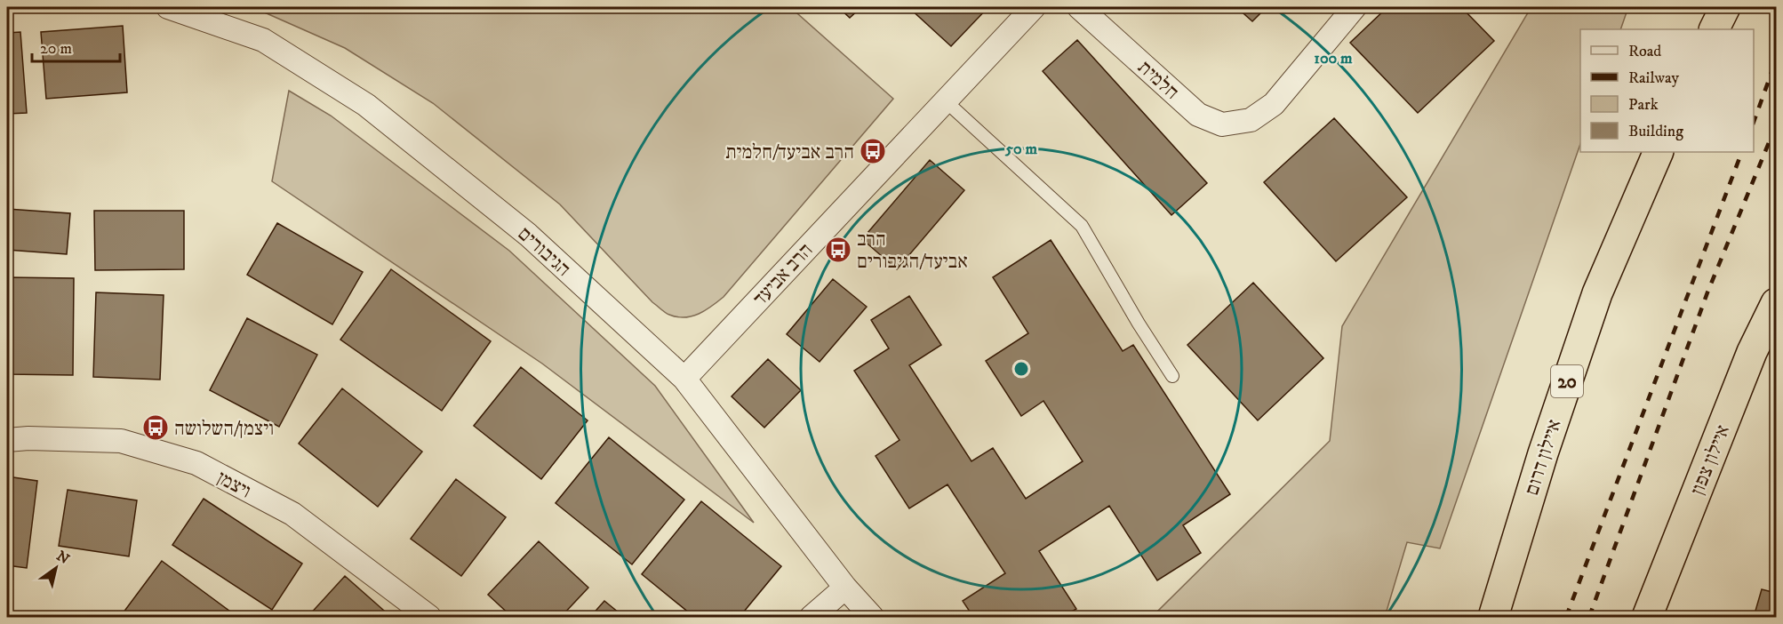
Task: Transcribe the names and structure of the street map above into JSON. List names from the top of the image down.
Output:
{
  "streets": {
    "highway": ["20", "איילון דרום", "איילון צפון"],
    "street": [
      "חלמית",
      "הגיבורים",
      "הרב אביעד",
      "ויצמן"
    ]
  },
  "crossings": [
    ["הגיבורים", "הרב אביעד"]
  ],
  "places": {
    "bus stop": ["הרב אביעד/חלמית", "הרב אביעד/הגיבורים", "ויצמן/השלושה"]
  },
  "legend": [
    "Road",
    "Railway",
    "Park",
    "Building"
  ],
  "scale_bar": "20 m",
  "north": "top right",
  "rings": ["100 m", "50 m"]
}
